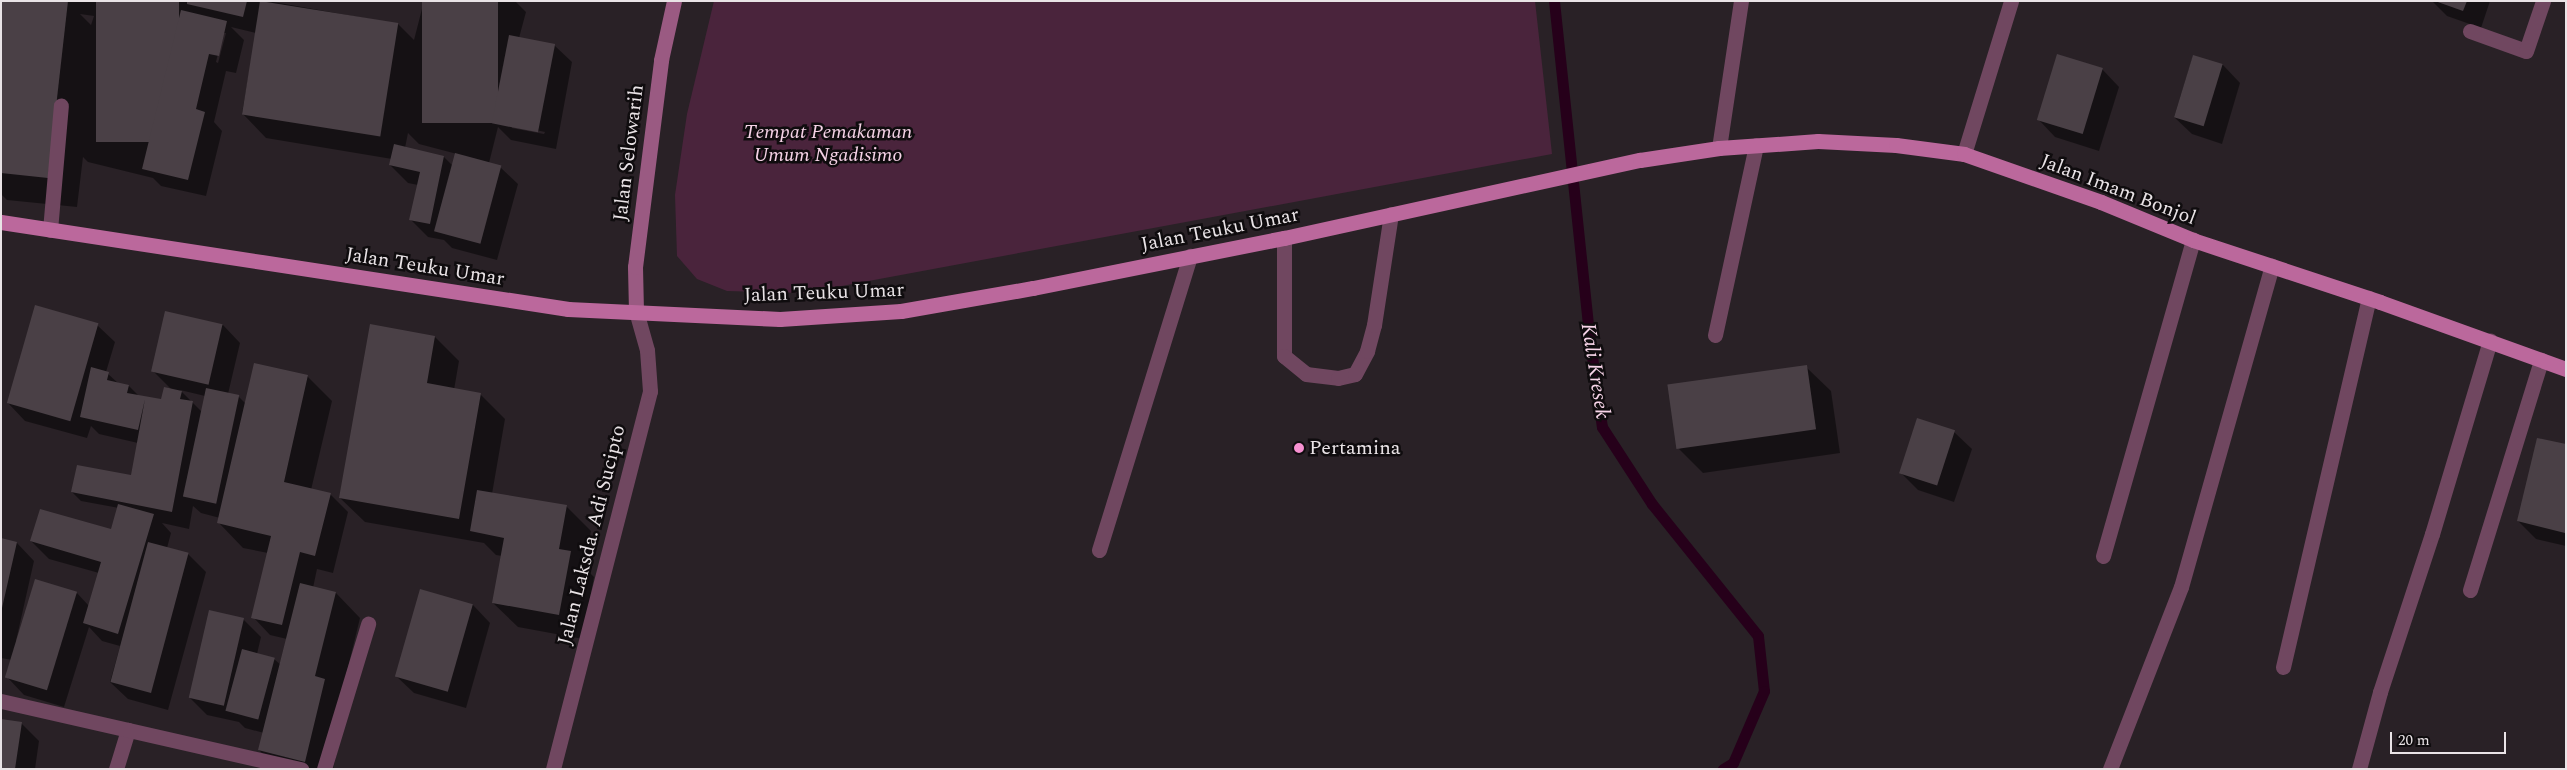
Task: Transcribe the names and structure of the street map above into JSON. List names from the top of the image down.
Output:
{
  "streets": {
    "main road": ["Jalan Selowarih", "Jalan Imam Bonjol", "Jalan Teuku Umar"],
    "street": ["Jalan Laksda. Adi Sucipto"]
  },
  "crossings": [
    ["Jalan Selowarih", "Jalan Teuku Umar"],
    ["Jalan Selowarih", "Jalan Laksda. Adi Sucipto"],
    ["Jalan Imam Bonjol", "Jalan Teuku Umar"],
    ["Jalan Teuku Umar", "Jalan Laksda. Adi Sucipto"]
  ],
  "water": ["Kali Kresek"],
  "parks": ["Tempat Pemakaman Umum Ngadisimo"],
  "places": ["Pertamina"],
  "scale_bar": "20 m"
}
